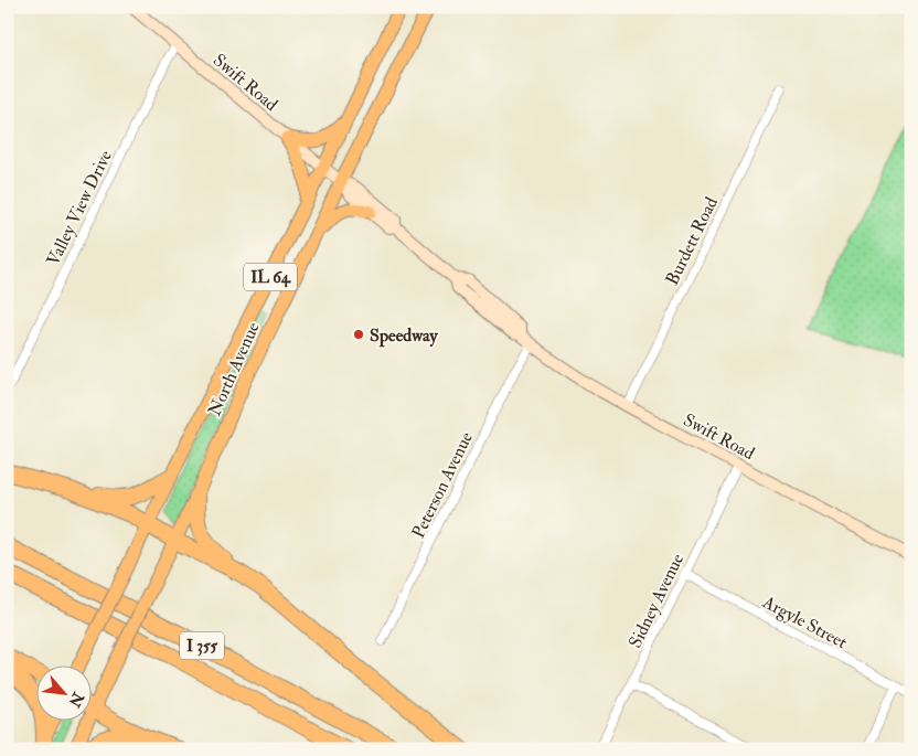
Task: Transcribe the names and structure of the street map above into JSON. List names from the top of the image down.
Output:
{
  "streets": {
    "highway": ["I 355"],
    "main road": ["IL 64", "North Avenue"],
    "street": [
      "Swift Road",
      "Valley View Drive",
      "Burdett Road",
      "Peterson Avenue",
      "Sidney Avenue",
      "Argyle Street"
    ]
  },
  "crossings": [
    ["Swift Road", "Valley View Drive"],
    ["Swift Road", "Burdett Road"],
    ["Swift Road", "North Avenue"],
    ["Swift Road", "Peterson Avenue"],
    ["Swift Road", "Sidney Avenue"],
    ["Sidney Avenue", "Argyle Street"]
  ],
  "places": ["Speedway"],
  "north": "bottom right"
}
